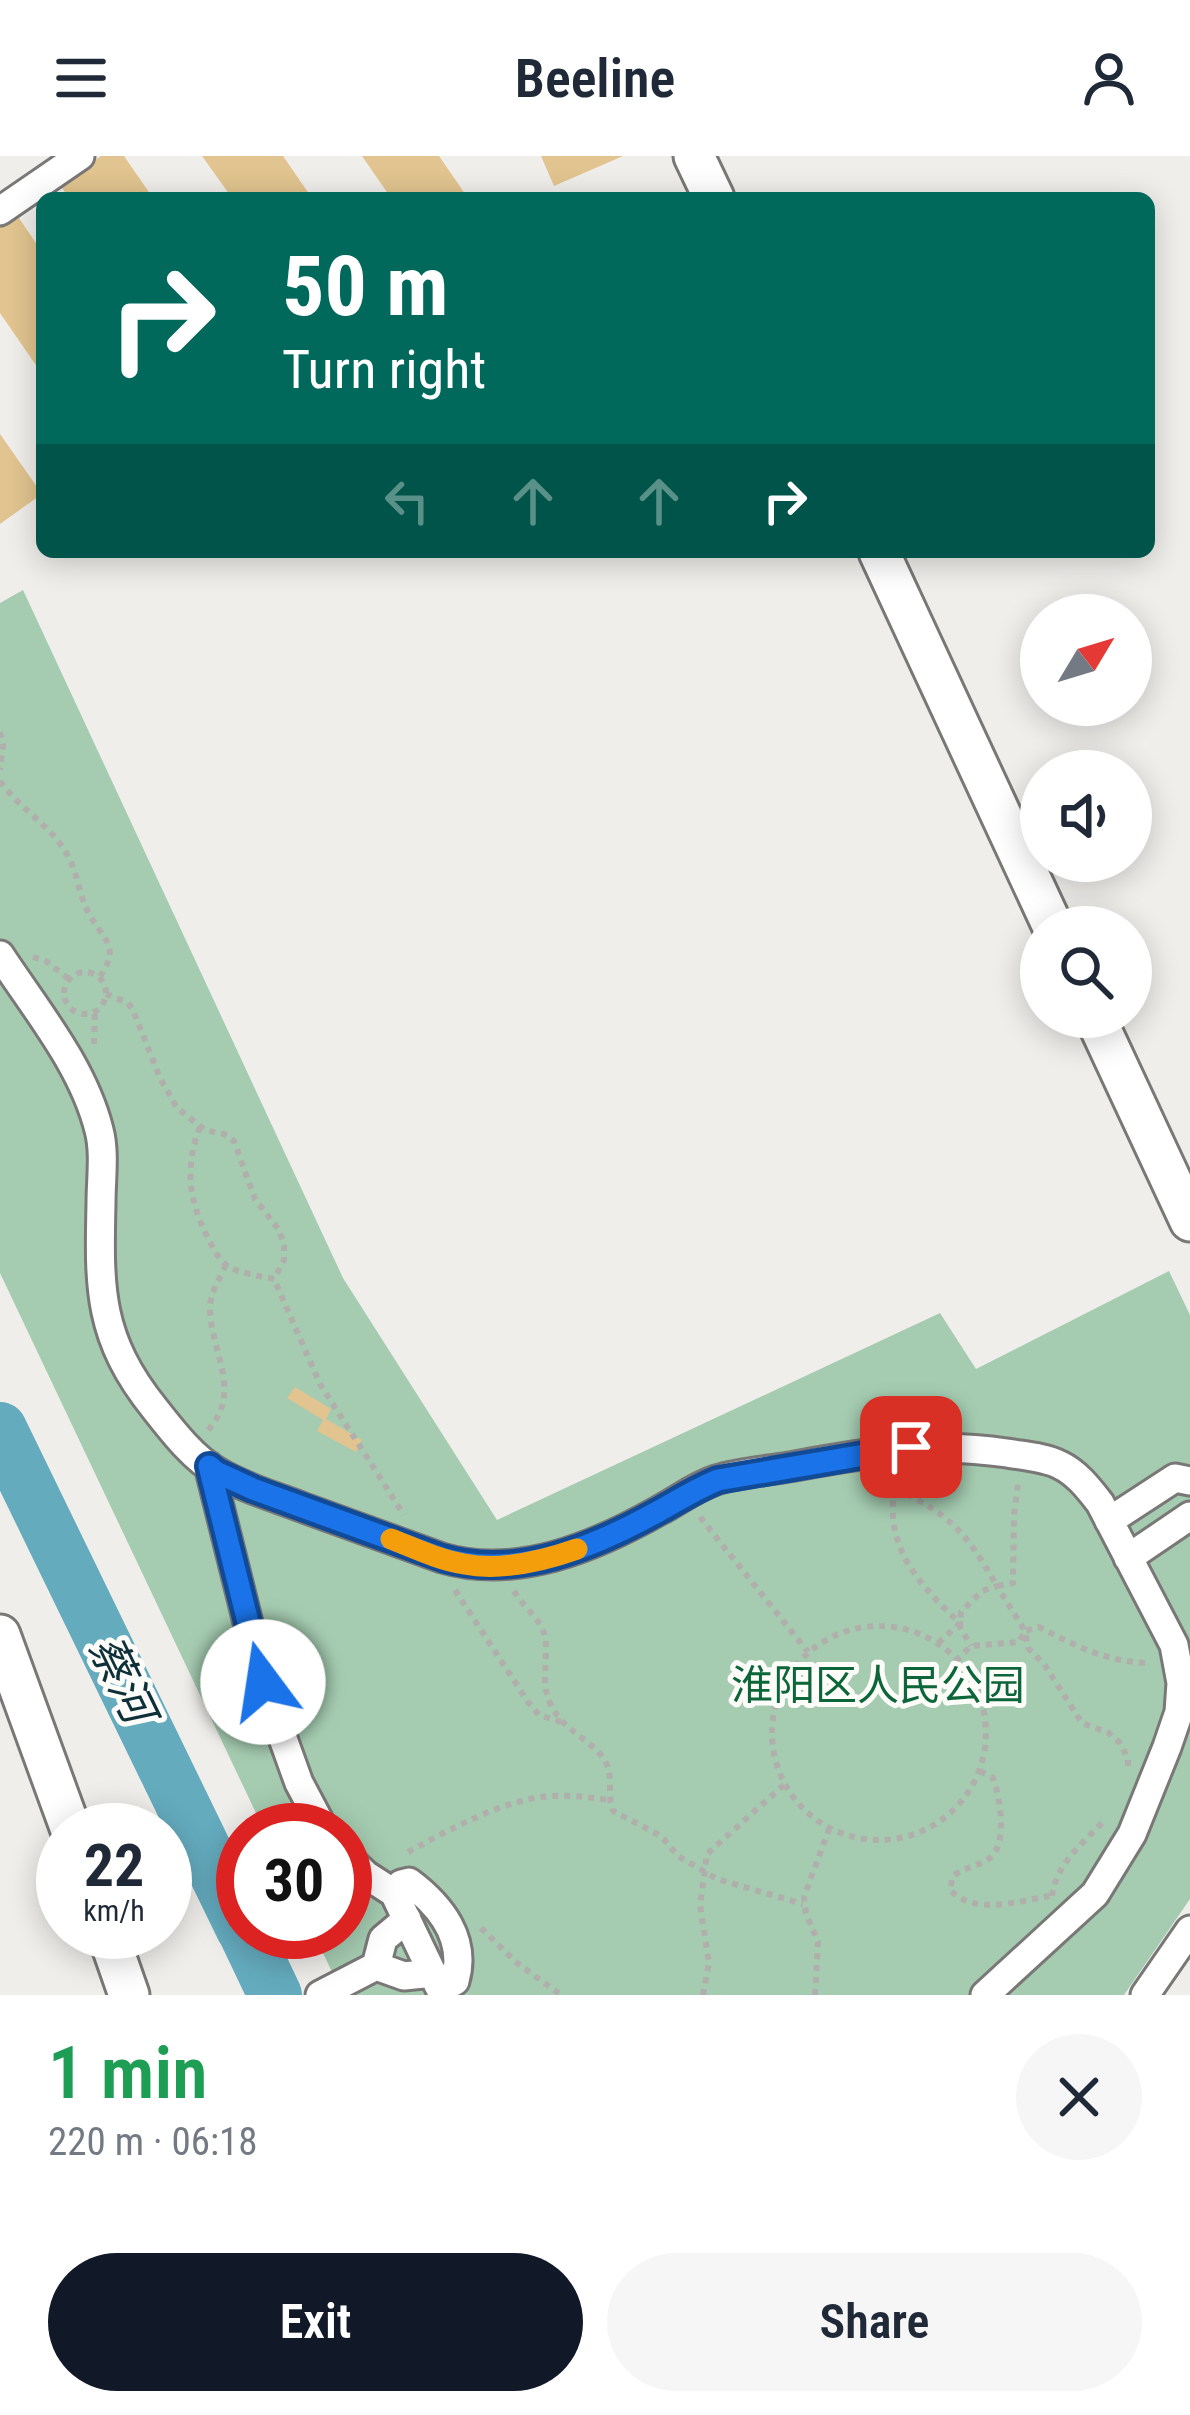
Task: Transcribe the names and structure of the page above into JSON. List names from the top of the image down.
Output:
{
  "water": ["蔡河"],
  "parks": ["淮阳区人民公园"],
  "north": "top right",
  "page": {
    "header": "Beeline",
    "turn": ["50 m", "Turn right"],
    "speed": "22 km/h",
    "limit": "30",
    "heading": ["1 min", "220 m · 06:18"],
    "buttons": ["Exit", "Share"]
  }
}
